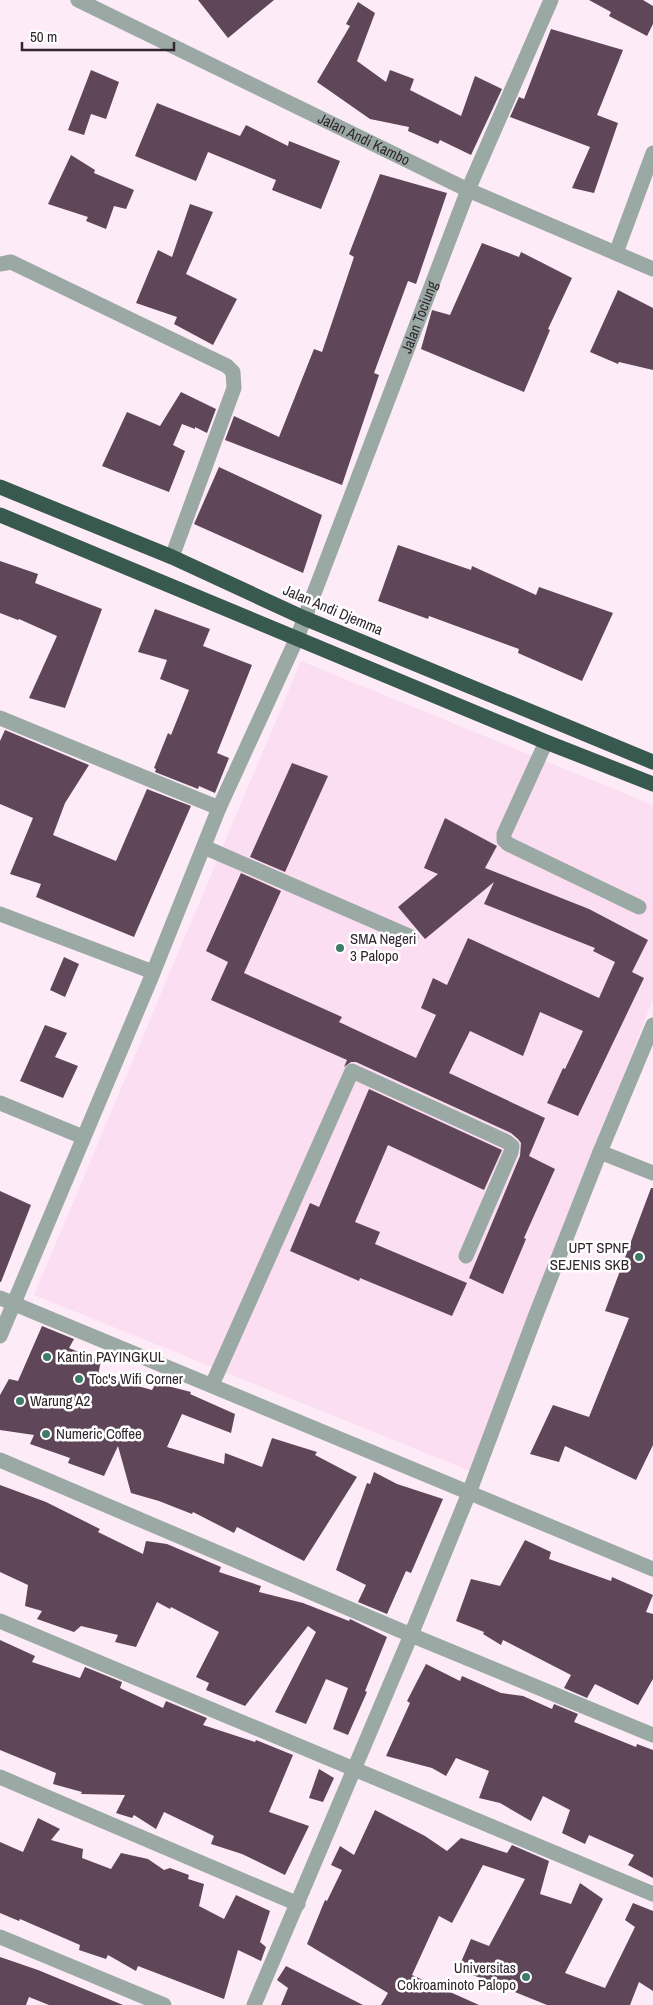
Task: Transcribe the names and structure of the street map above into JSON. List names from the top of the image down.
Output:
{
  "streets": {
    "highway": ["Jalan Andi Djemma"],
    "street": ["Jalan Andi Kambo", "Jalan Tociung"]
  },
  "crossings": [
    ["Jalan Andi Kambo", "Jalan Tociung"],
    ["Jalan Tociung", "Jalan Andi Djemma"]
  ],
  "places": [
    "SMA Negeri 3 Palopo",
    "UPT SPNF SEJENIS SKB",
    "Kantin PAYINGKUL",
    "Toc's Wifi Corner",
    "Warung A2",
    "Numeric Coffee",
    "Universitas Cokroaminoto Palopo"
  ],
  "scale_bar": "50 m"
}
